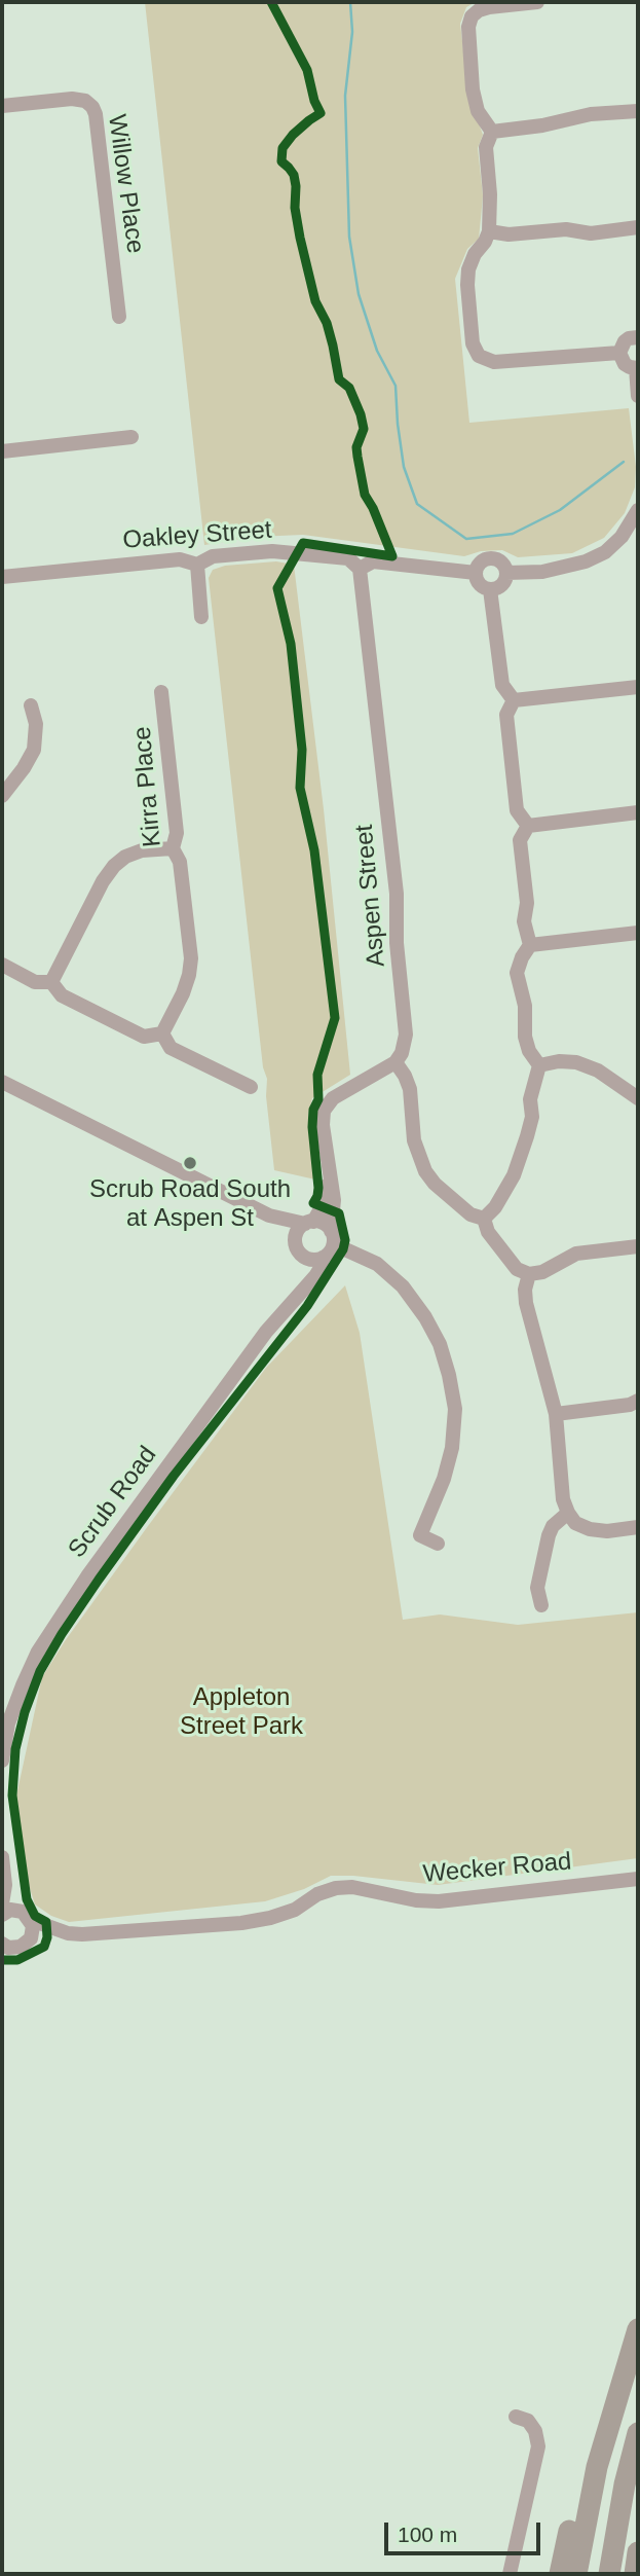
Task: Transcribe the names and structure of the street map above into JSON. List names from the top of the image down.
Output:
{
  "streets": {
    "street": [
      "Willow Place",
      "Oakley Street",
      "Kirra Place",
      "Aspen Street",
      "Scrub Road",
      "Wecker Road"
    ]
  },
  "crossings": [
    ["Oakley Street", "Aspen Street"]
  ],
  "parks": ["Appleton Street Park"],
  "places": ["Scrub Road South at Aspen St"],
  "scale_bar": "100 m"
}
